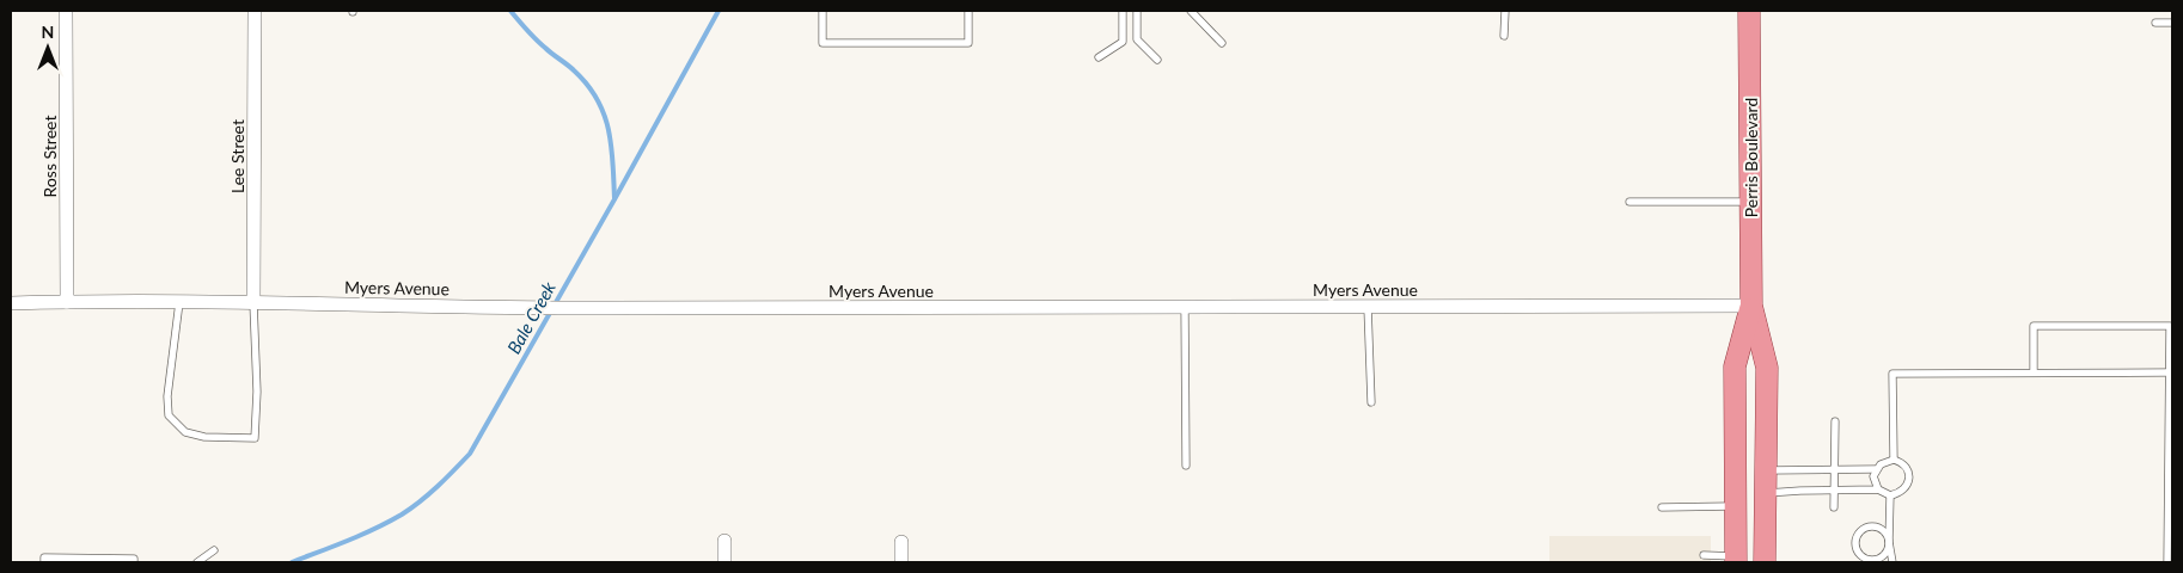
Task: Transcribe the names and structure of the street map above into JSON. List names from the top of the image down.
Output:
{
  "streets": {
    "main road": ["Perris Boulevard"],
    "street": ["Ross Street", "Lee Street", "Myers Avenue"]
  },
  "crossings": [
    ["Ross Street", "Myers Avenue"],
    ["Lee Street", "Myers Avenue"],
    ["Perris Boulevard", "Myers Avenue"]
  ],
  "water": ["Bale Creek"],
  "north": "top"
}
